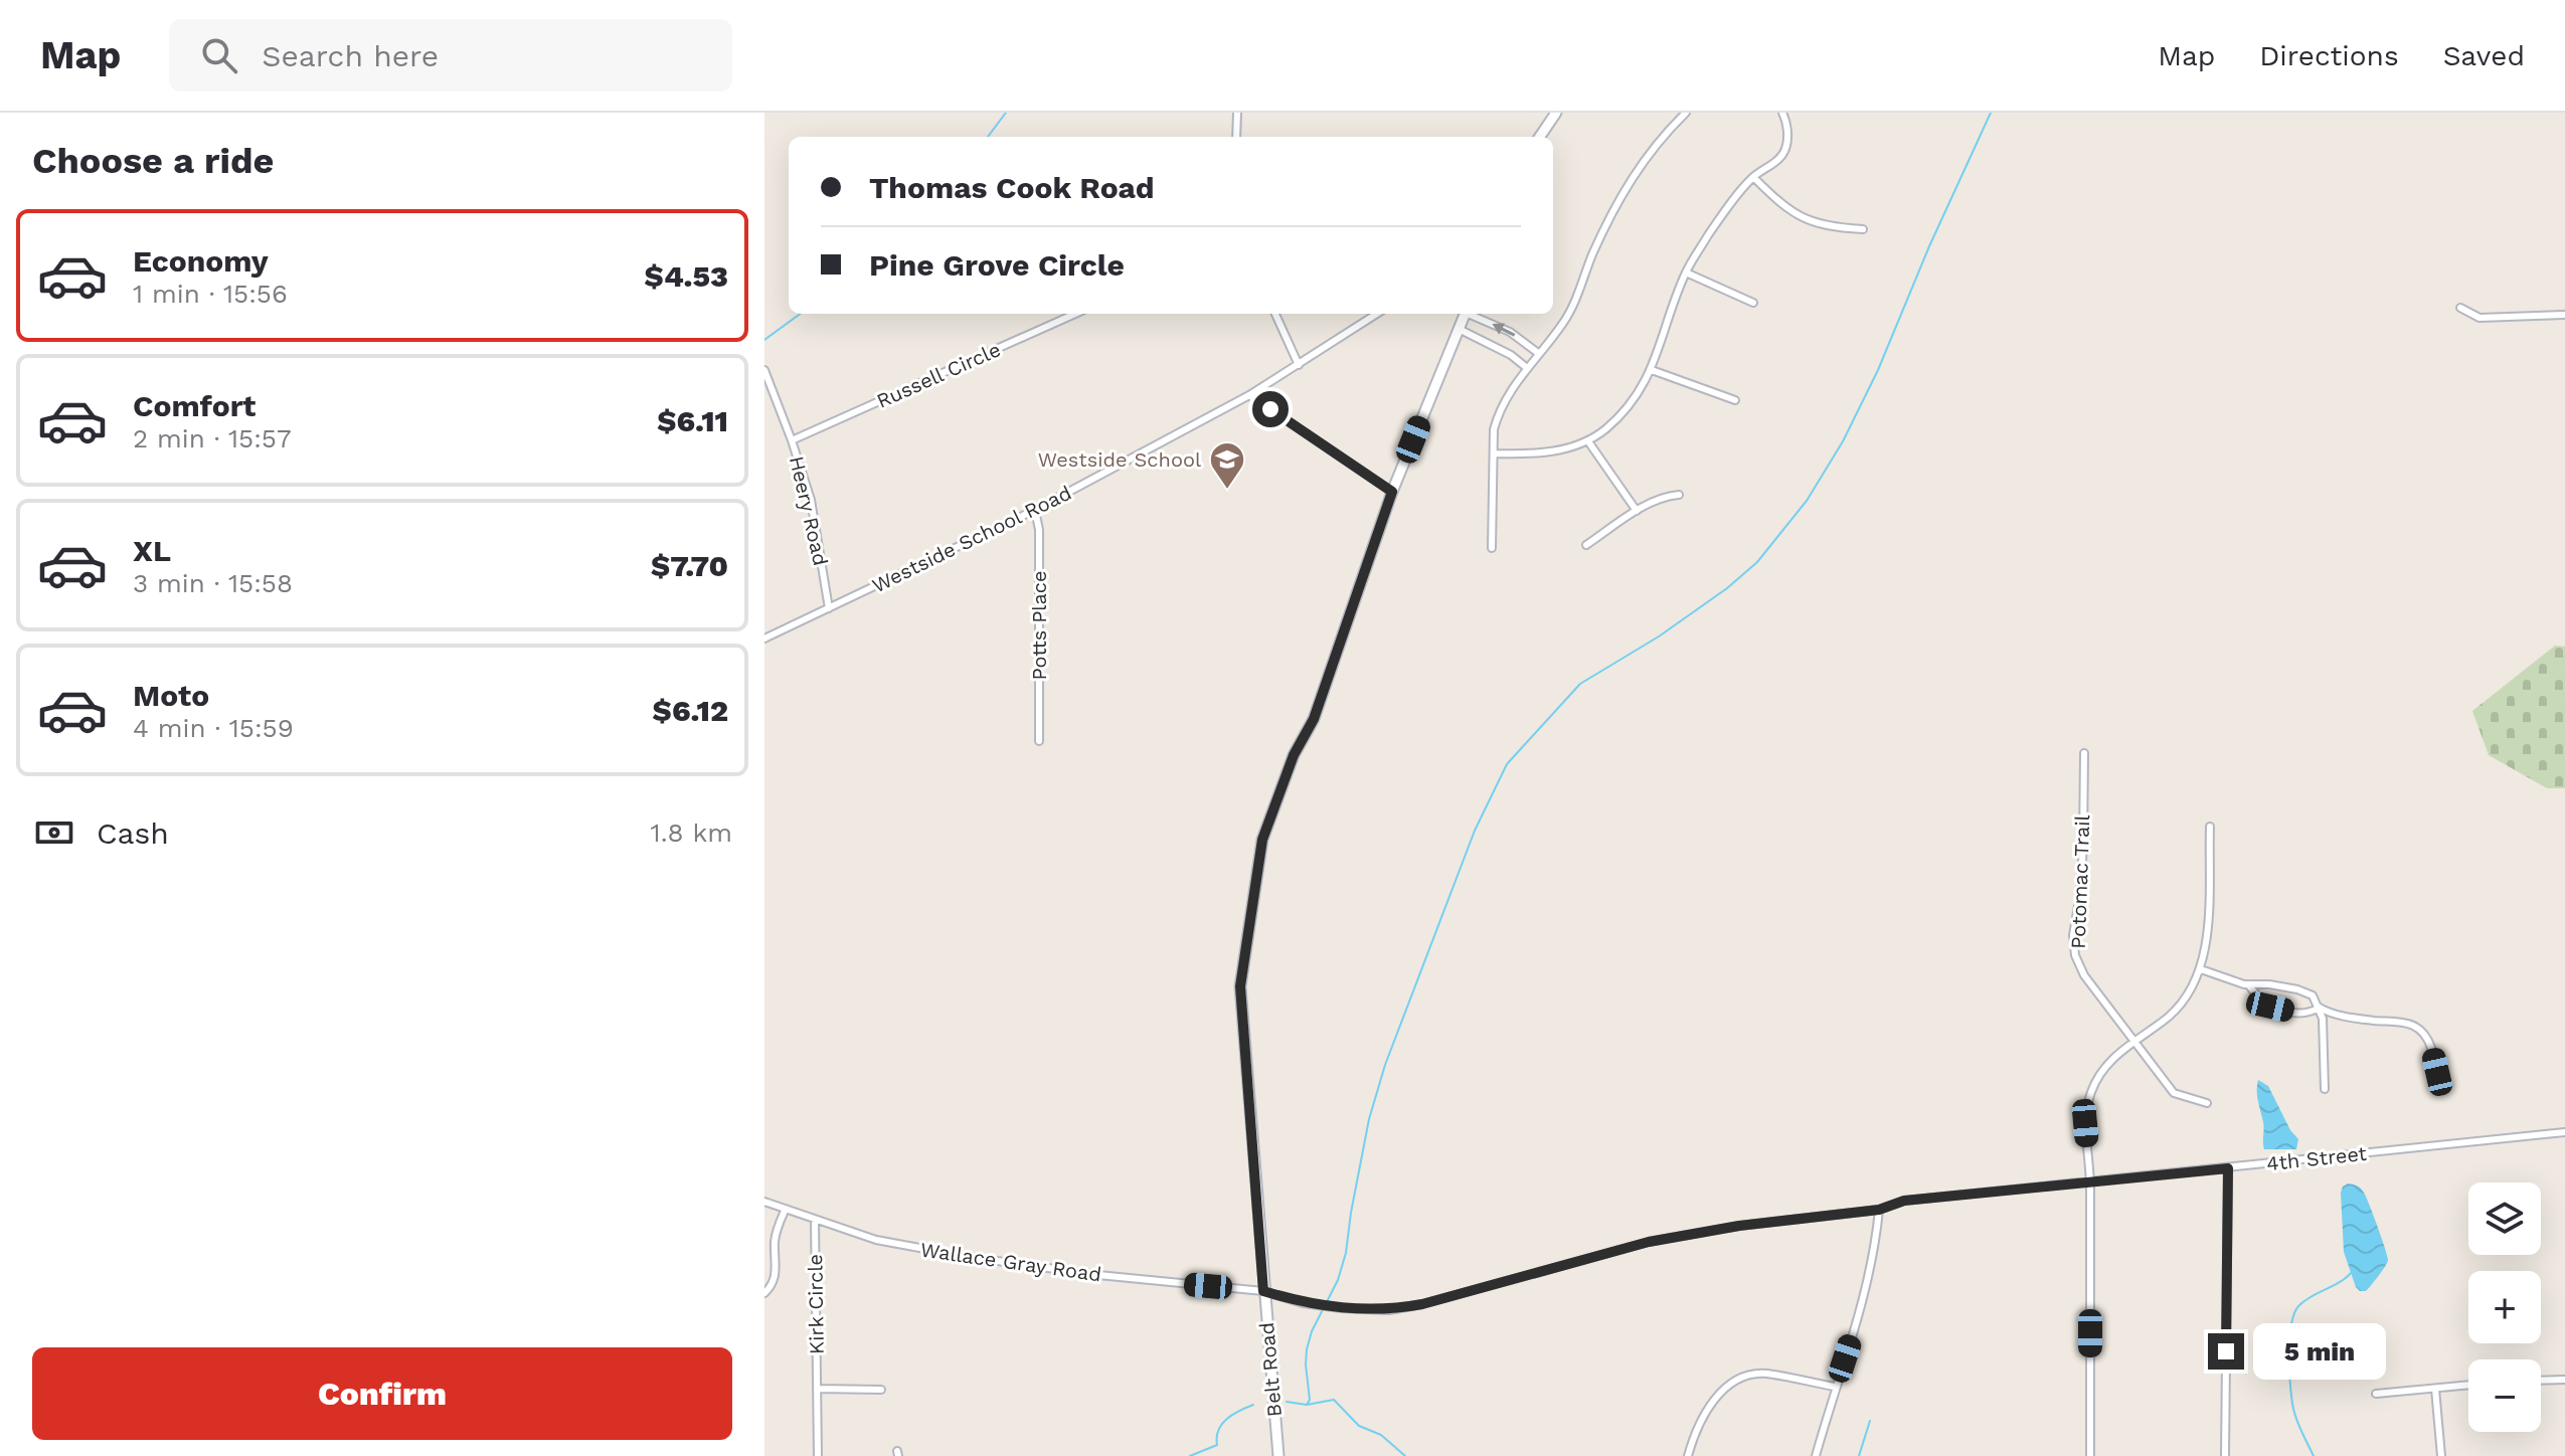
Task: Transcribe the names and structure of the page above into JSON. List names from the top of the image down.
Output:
{
  "streets": {
    "street": [
      "Russell Circle",
      "Heery Road",
      "Westside School Road",
      "Potts Place",
      "Potomac Trail",
      "4th Street",
      "Wallace Gray Road",
      "Kirk Circle",
      "Belt Road"
    ]
  },
  "crossings": [
    ["Russell Circle", "Heery Road"],
    ["Heery Road", "Westside School Road"],
    ["Westside School Road", "Potts Place"],
    ["4th Street", "Wallace Gray Road"],
    ["4th Street", "Belt Road"],
    ["Wallace Gray Road", "Kirk Circle"],
    ["Wallace Gray Road", "Belt Road"]
  ],
  "places": {
    "school or university": ["Westside School"]
  },
  "page": {
    "header": "Map",
    "search": "Search here",
    "nav": ["Map", "Directions", "Saved"],
    "heading": "Choose a ride",
    "banner": ["Thomas Cook Road", "Pine Grove Circle"],
    "list": [
      {
        "name": "Economy",
        "note": "1 min · 15:56",
        "value": "$4.53"
      },
      {
        "name": "Comfort",
        "note": "2 min · 15:57",
        "value": "$6.11"
      },
      {
        "name": "XL",
        "note": "3 min · 15:58",
        "value": "$7.70"
      },
      {
        "name": "Moto",
        "note": "4 min · 15:59",
        "value": "$6.12"
      }
    ],
    "pay": ["Cash", "1.8 km"],
    "map_buttons": ["+", "−"],
    "bubble": "5 min",
    "buttons": "Confirm"
  }
}
